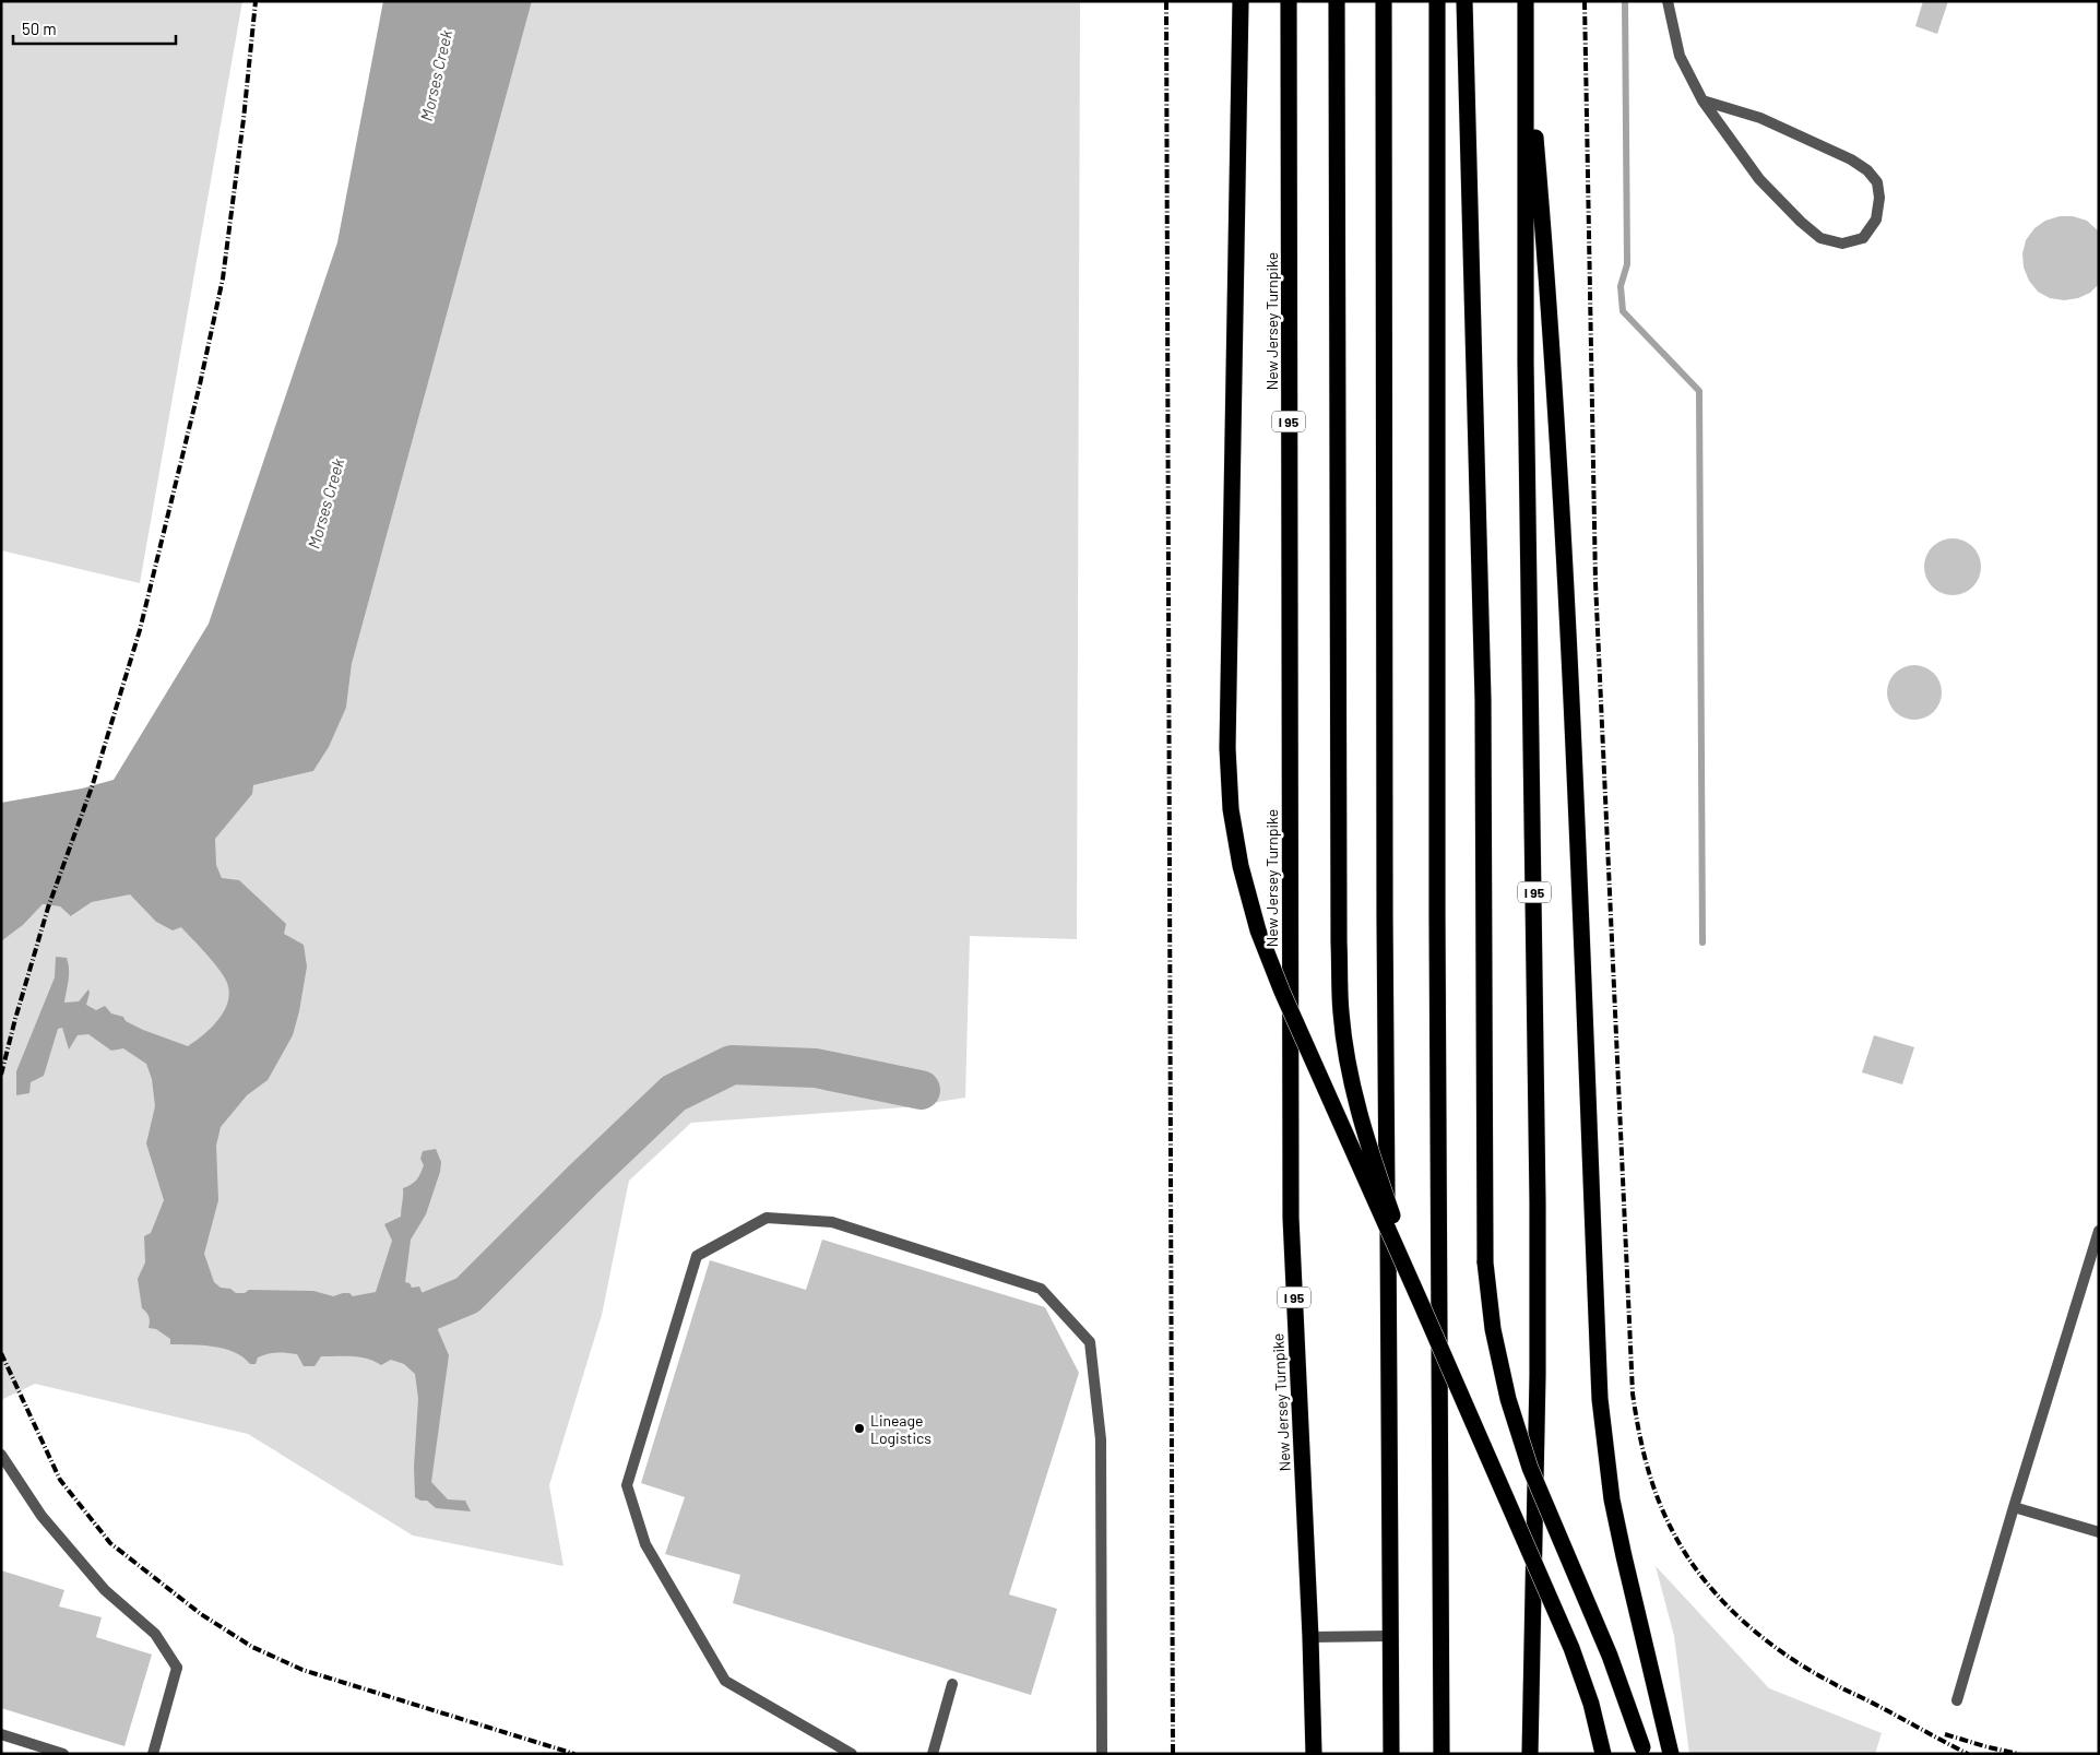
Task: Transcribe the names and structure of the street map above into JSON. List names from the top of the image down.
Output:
{
  "streets": {
    "highway": ["New Jersey Turnpike", "I 95"]
  },
  "water": ["Morses Creek"],
  "places": ["Lineage Logistics"],
  "scale_bar": "50 m"
}
